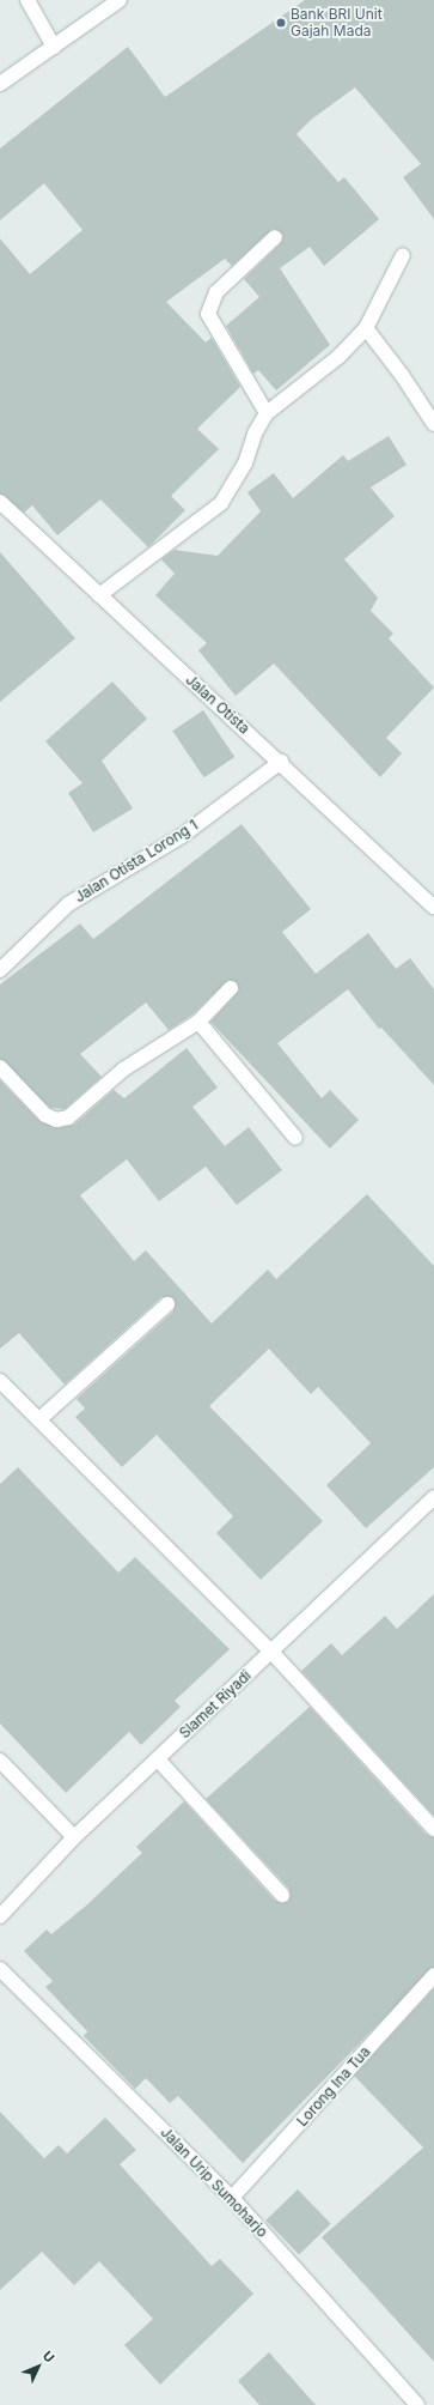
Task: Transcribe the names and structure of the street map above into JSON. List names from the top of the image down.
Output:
{
  "streets": {
    "street": [
      "Jalan Otista",
      "Jalan Otista Lorong 1",
      "Slamet Riyadi",
      "Lorong Ina Tua",
      "Jalan Urip Sumoharjo"
    ]
  },
  "crossings": [
    ["Jalan Otista", "Jalan Otista Lorong 1"],
    ["Lorong Ina Tua", "Jalan Urip Sumoharjo"]
  ],
  "places": ["Bank BRI Unit Gajah Mada"],
  "north": "top right"
}
